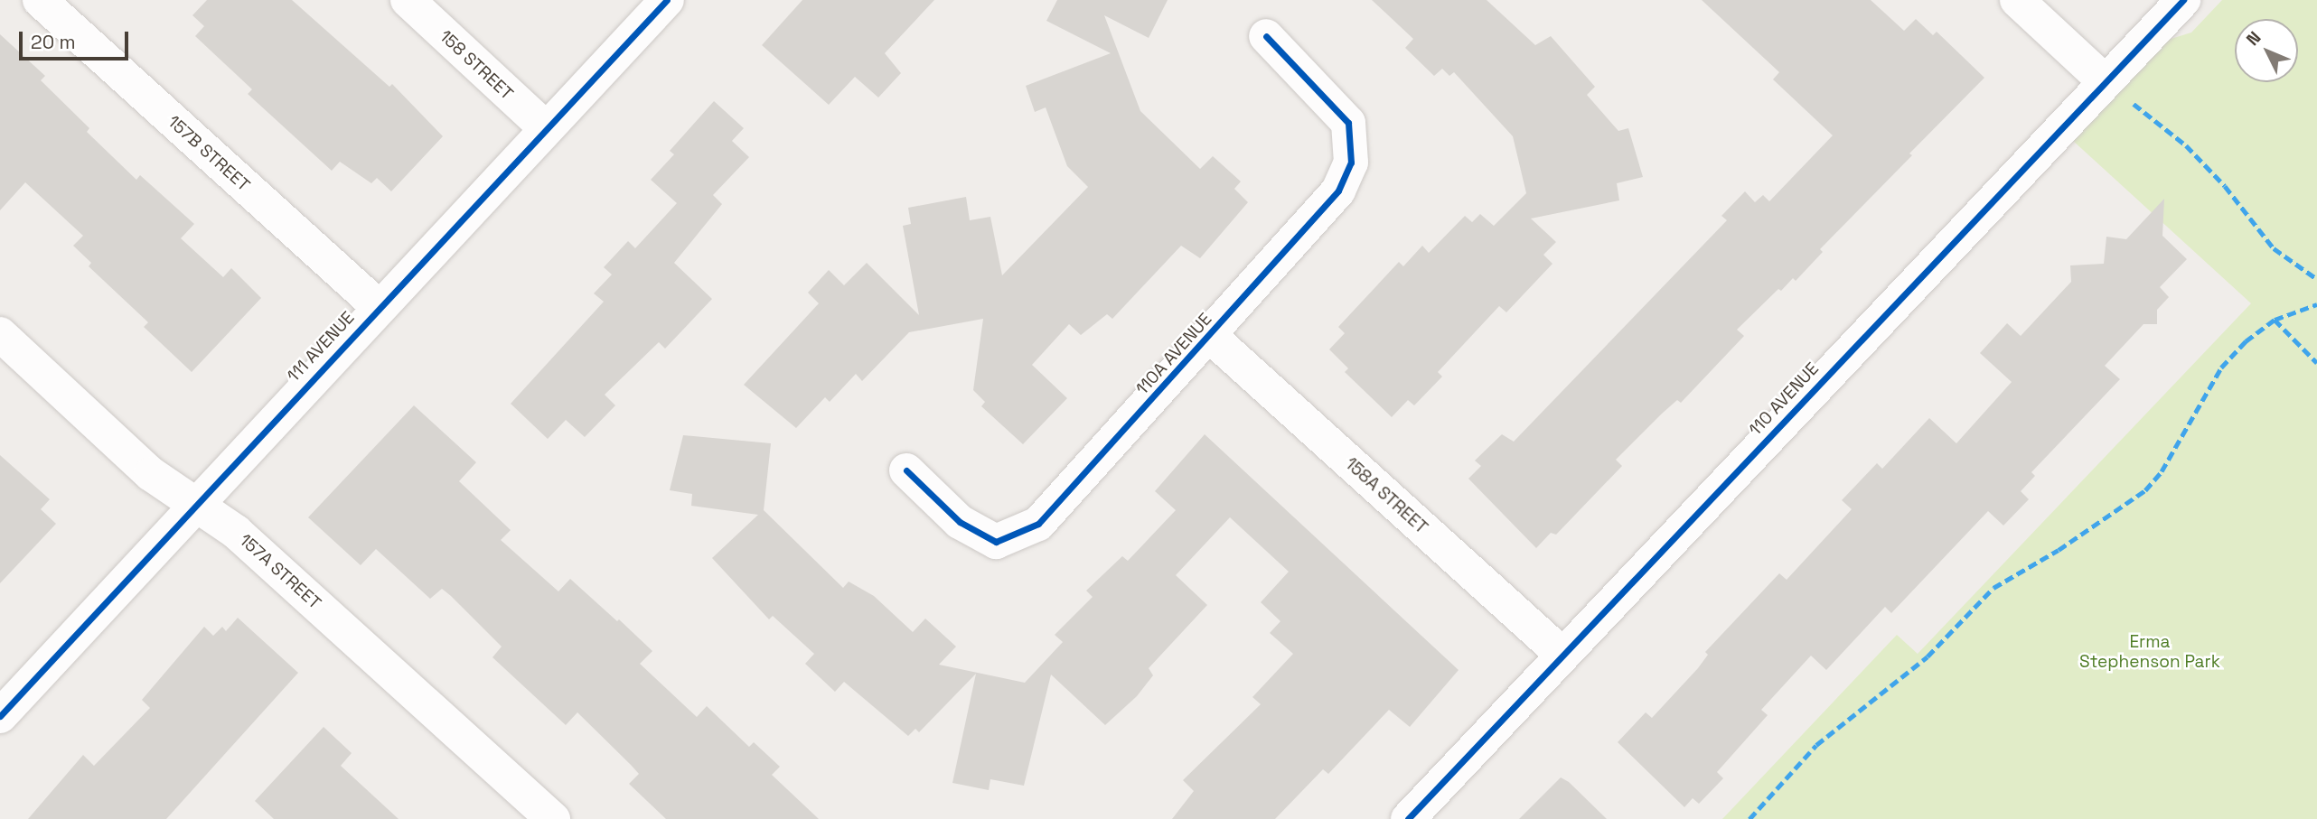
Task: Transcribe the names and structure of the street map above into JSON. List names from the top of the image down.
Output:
{
  "streets": {
    "street": [
      "158 STREET",
      "157B STREET",
      "111 AVENUE",
      "110A AVENUE",
      "110 AVENUE",
      "158A STREET",
      "157A STREET"
    ]
  },
  "crossings": [
    ["158 STREET", "111 AVENUE"],
    ["157B STREET", "111 AVENUE"],
    ["111 AVENUE", "157A STREET"],
    ["110A AVENUE", "158A STREET"],
    ["110 AVENUE", "158A STREET"]
  ],
  "parks": ["Erma Stephenson Park"],
  "scale_bar": "20 m",
  "north": "top left"
}
